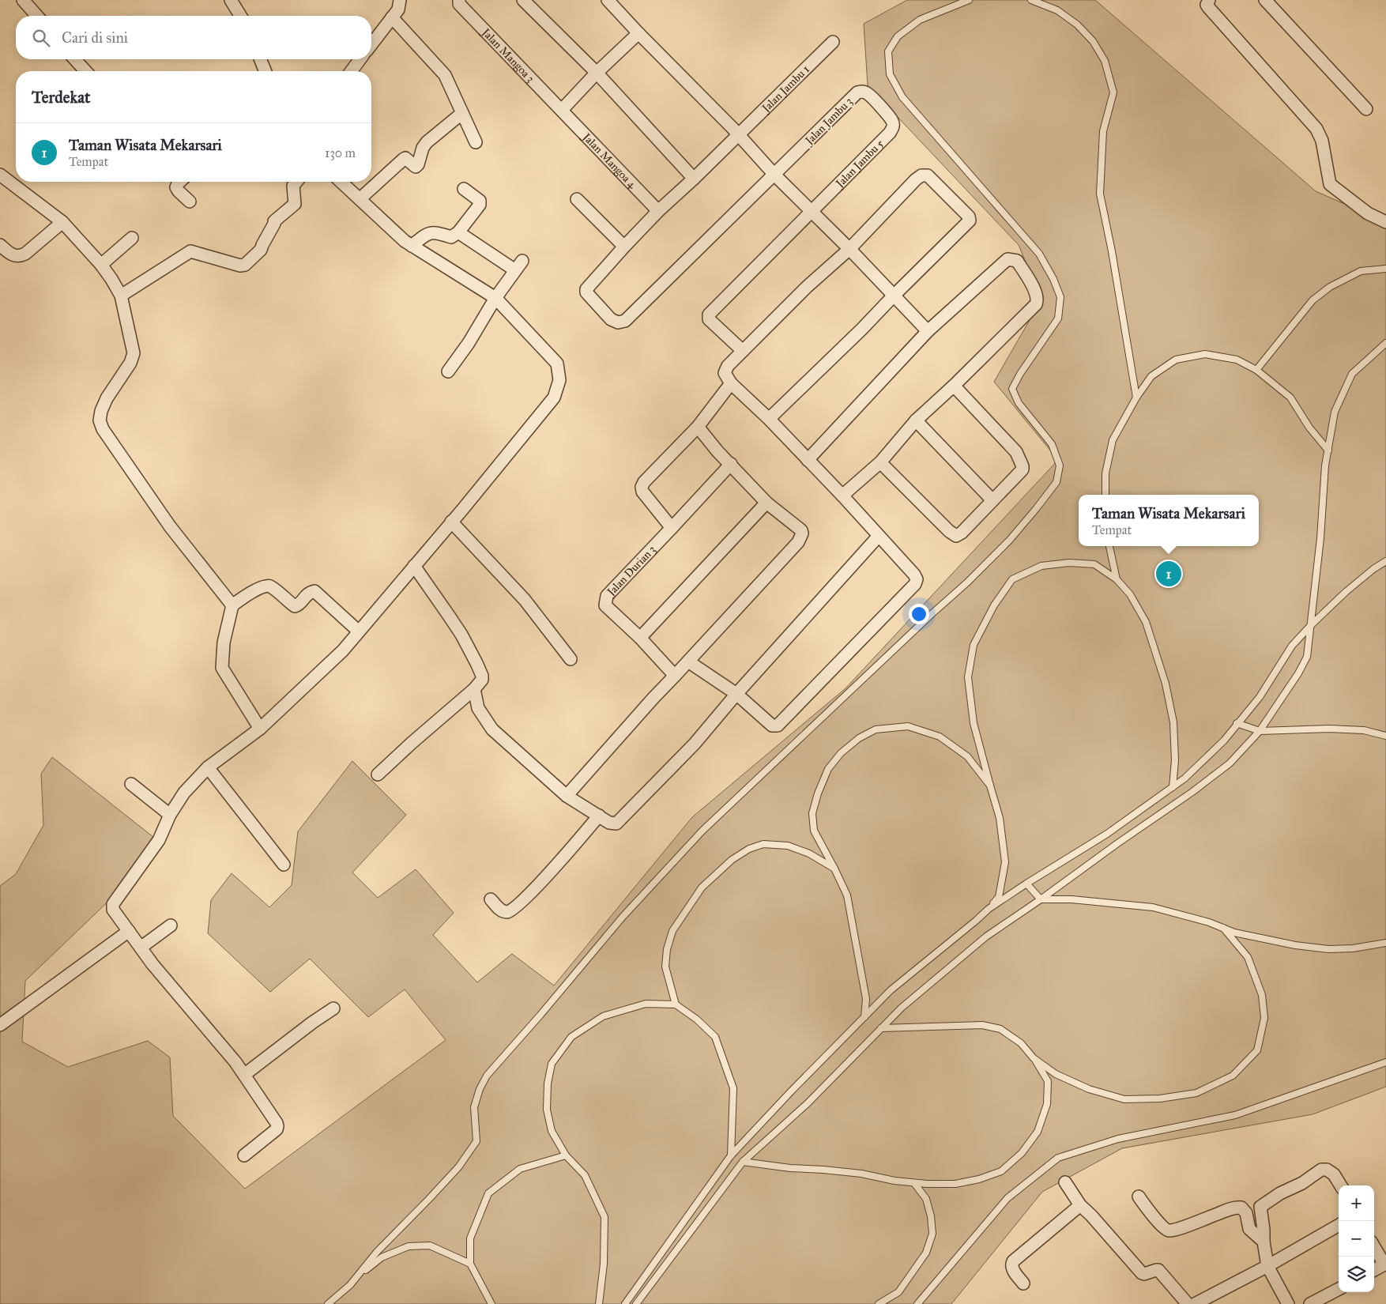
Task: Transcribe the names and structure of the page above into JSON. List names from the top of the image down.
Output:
{
  "streets": {
    "street": [
      "Jalan Mangoa 3",
      "Jalan Jambu 1",
      "Jalan Jambu 3",
      "Jalan Mangoa 4",
      "Jalan Jambu 5",
      "Jalan Durian 3"
    ]
  },
  "crossings": [
    ["Jalan Mangoa 3", "Jalan Mangoa 4"],
    ["Jalan Jambu 1", "Jalan Jambu 3"],
    ["Jalan Jambu 1", "Jalan Mangoa 4"],
    ["Jalan Jambu 3", "Jalan Jambu 5"]
  ],
  "page": {
    "search": "Cari di sini",
    "heading": "Terdekat",
    "list": [
      {
        "mark": "1",
        "name": "Taman Wisata Mekarsari",
        "note": "Tempat",
        "value": "130 m"
      }
    ],
    "popup": ["Taman Wisata Mekarsari", "Tempat"],
    "pins": "1",
    "map_buttons": ["+", "−"]
  }
}
